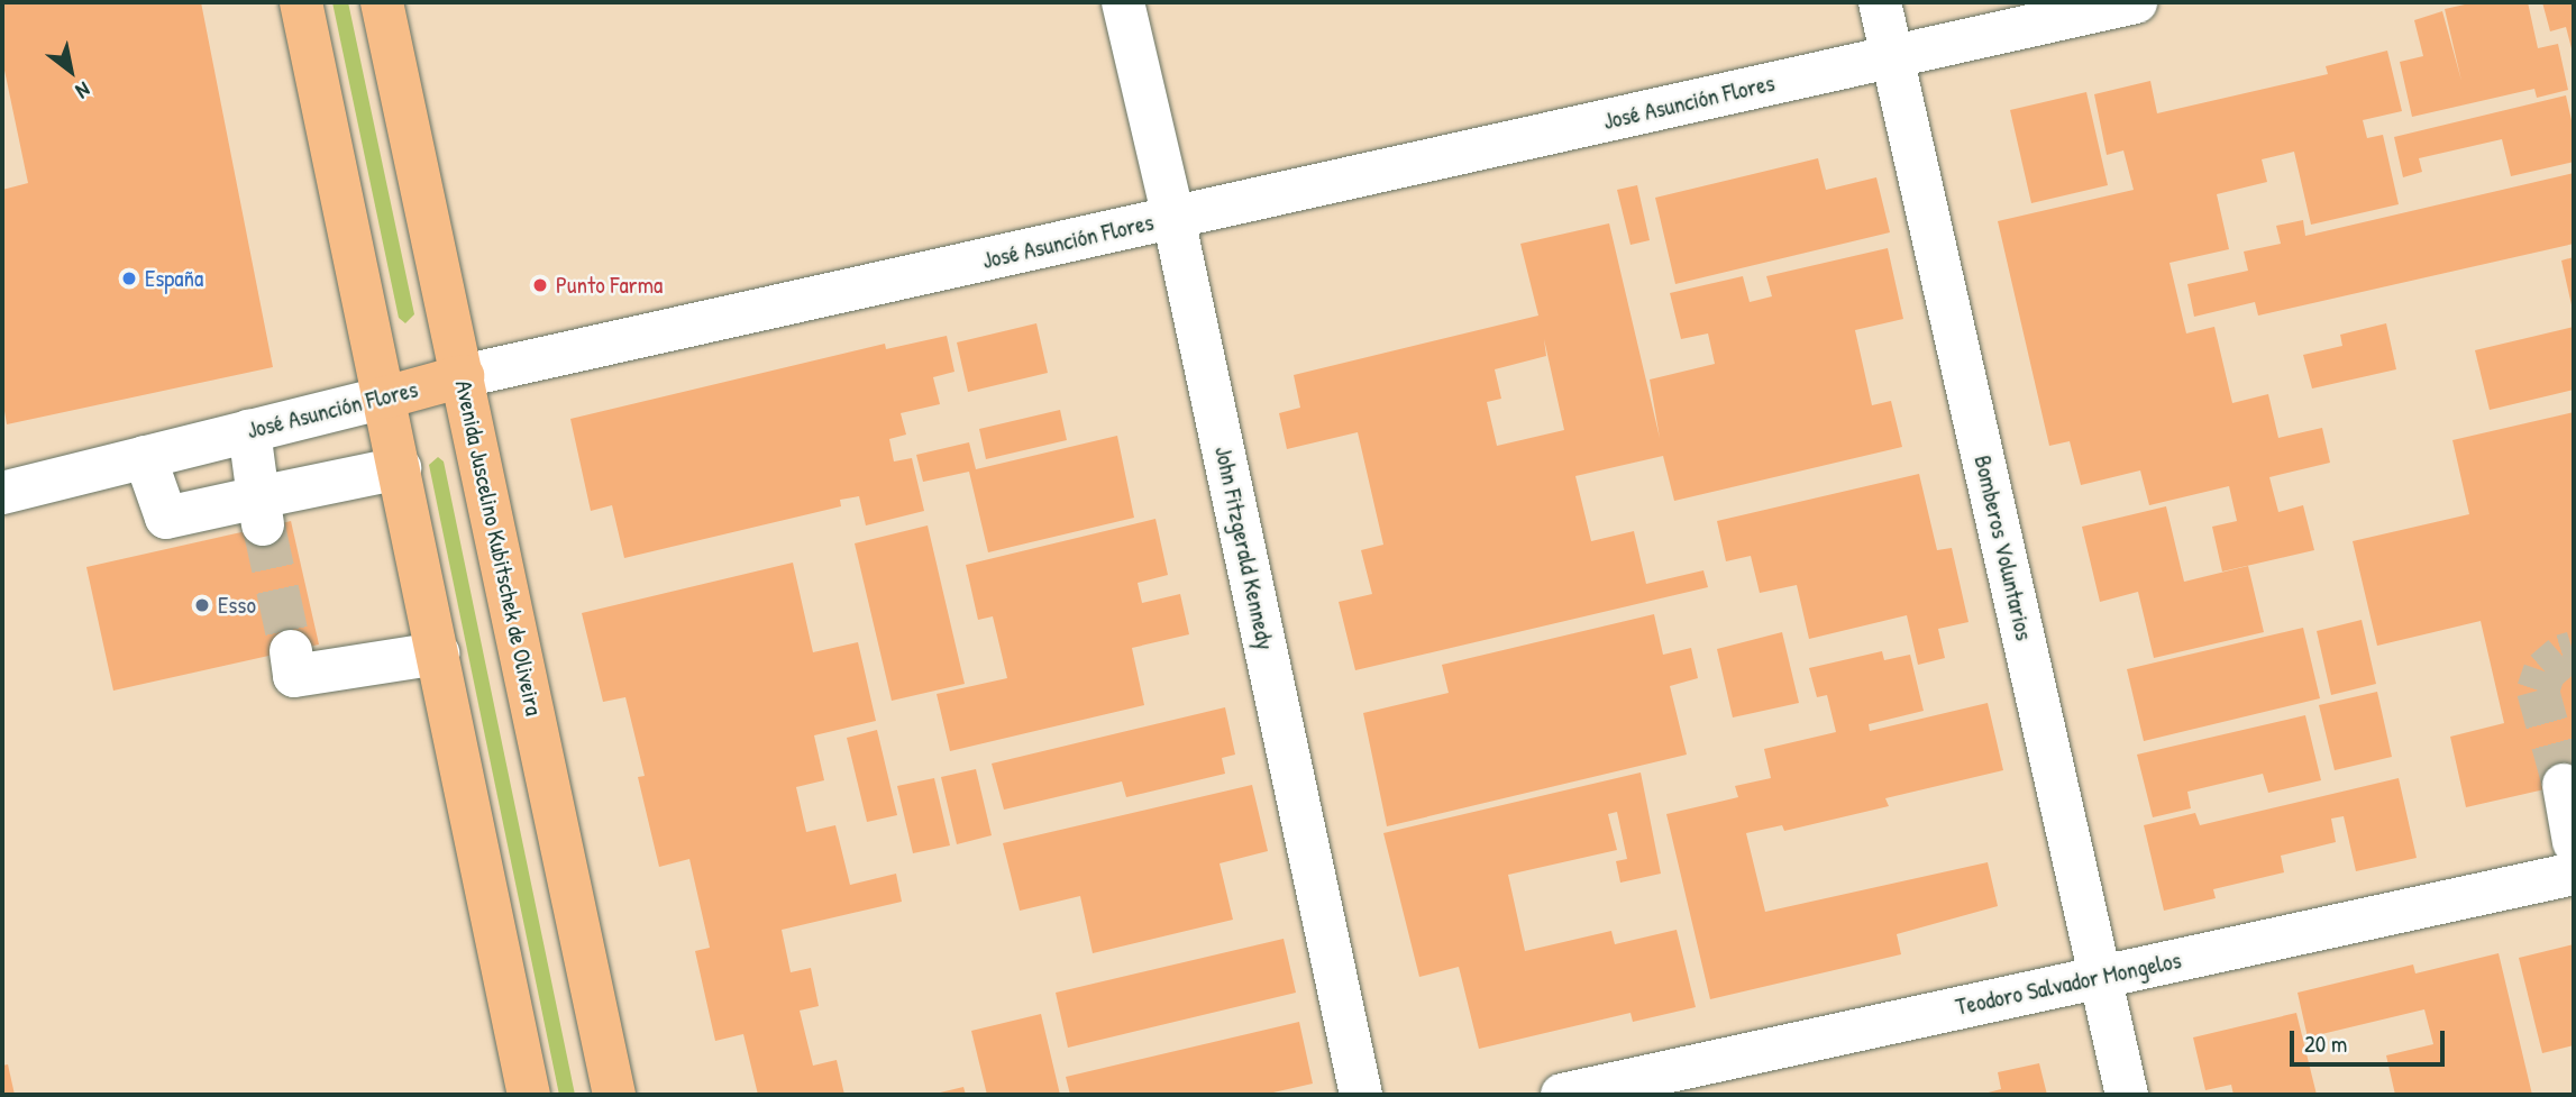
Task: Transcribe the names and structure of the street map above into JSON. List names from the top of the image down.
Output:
{
  "streets": {
    "main road": ["José Asunción Flores", "Avenida Juscelino Kubitschek de Oliveira"],
    "street": ["John Fitzgerald Kennedy", "Bomberos Voluntarios", "Teodoro Salvador Mongelos"]
  },
  "crossings": [
    ["José Asunción Flores", "Avenida Juscelino Kubitschek de Oliveira"],
    ["José Asunción Flores", "John Fitzgerald Kennedy"],
    ["José Asunción Flores", "Bomberos Voluntarios"],
    ["Bomberos Voluntarios", "Teodoro Salvador Mongelos"]
  ],
  "places": ["España", "Punto Farma", "Esso"],
  "scale_bar": "20 m",
  "north": "bottom right"
}
